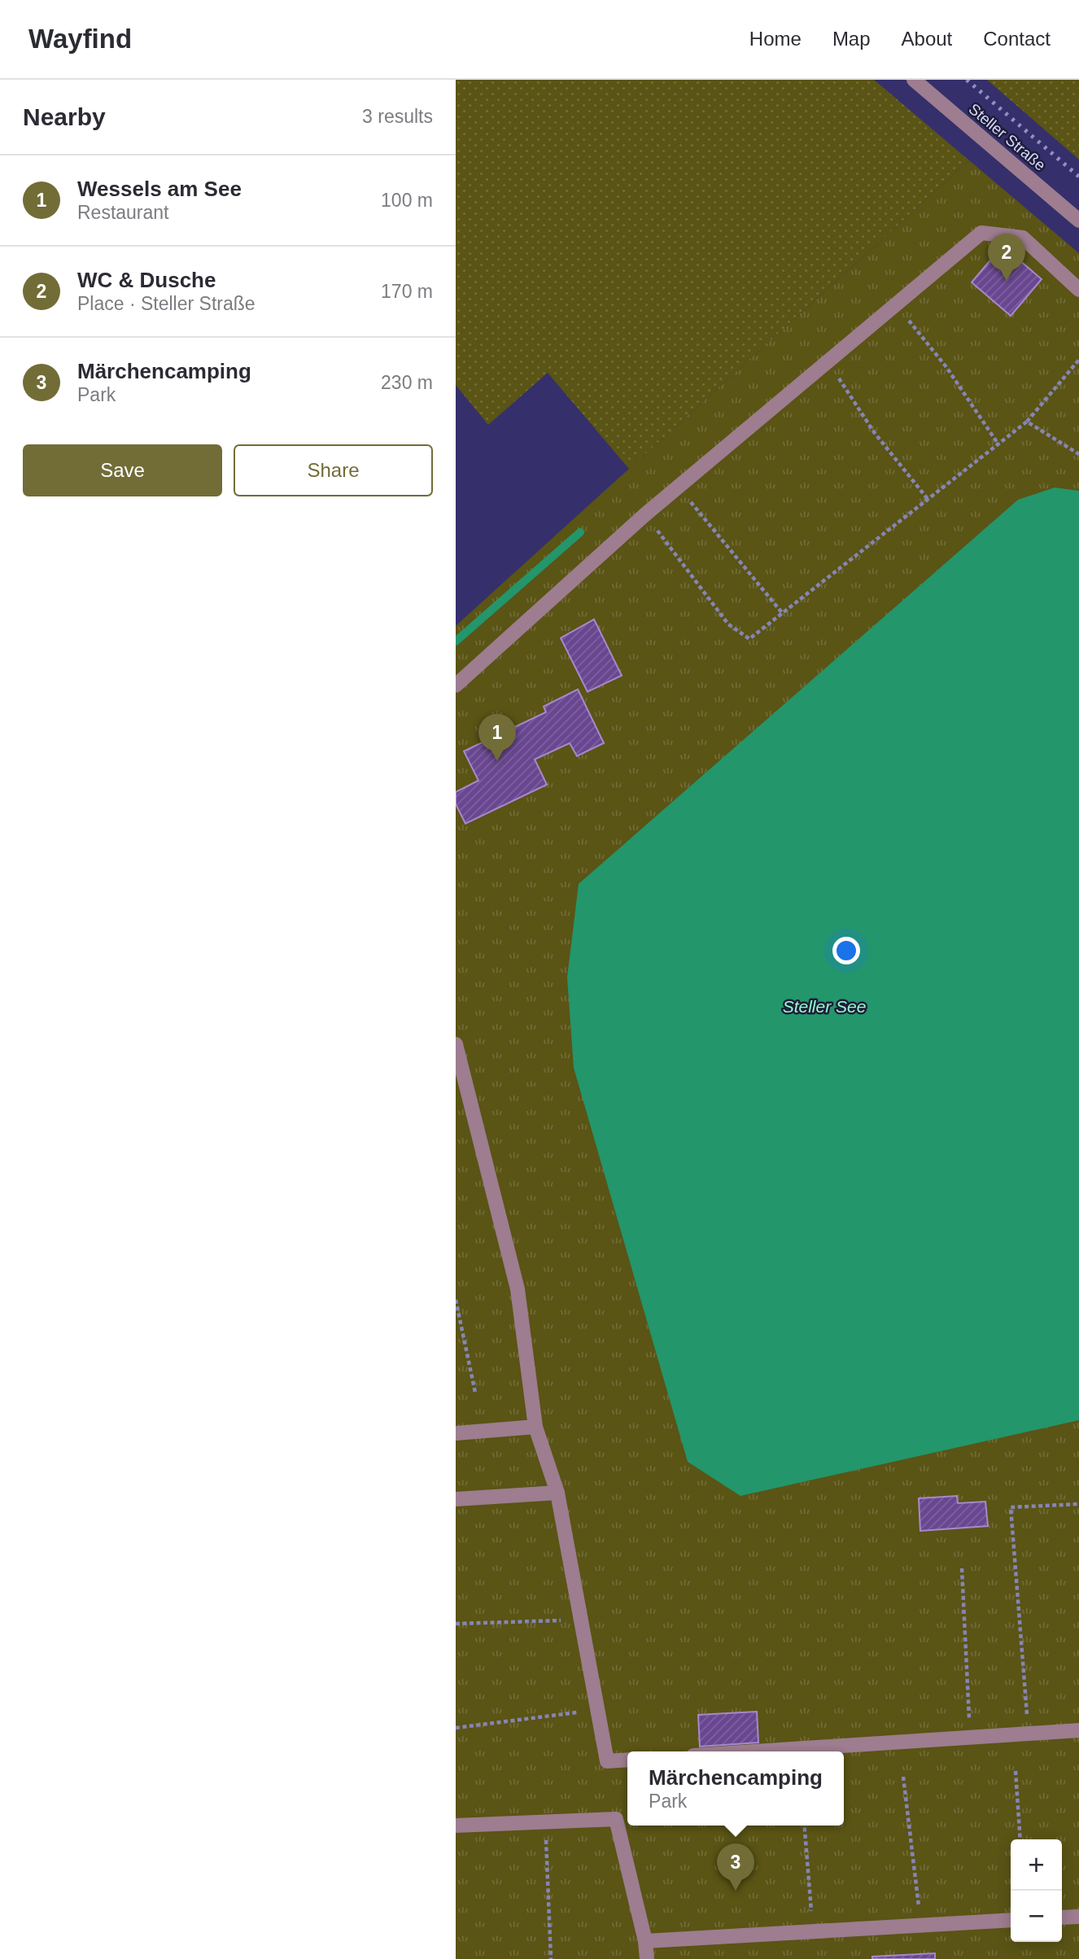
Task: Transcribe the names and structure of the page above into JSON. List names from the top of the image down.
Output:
{
  "streets": {
    "street": ["Steller Straße"]
  },
  "water": ["Steller See"],
  "page": {
    "header": "Wayfind",
    "nav": [
      "Home",
      "Map",
      "About",
      "Contact"
    ],
    "heading": ["Nearby", "3 results"],
    "list": [
      {
        "mark": "1",
        "name": "Wessels am See",
        "note": "Restaurant",
        "value": "100 m"
      },
      {
        "mark": "2",
        "name": "WC & Dusche",
        "note": "Place · Steller Straße",
        "value": "170 m"
      },
      {
        "mark": "3",
        "name": "Märchencamping",
        "note": "Park",
        "value": "230 m"
      }
    ],
    "pins": ["2", "1", "3"],
    "buttons": ["Save", "Share"],
    "popup": ["Märchencamping", "Park"],
    "map_buttons": ["+", "−"]
  }
}
